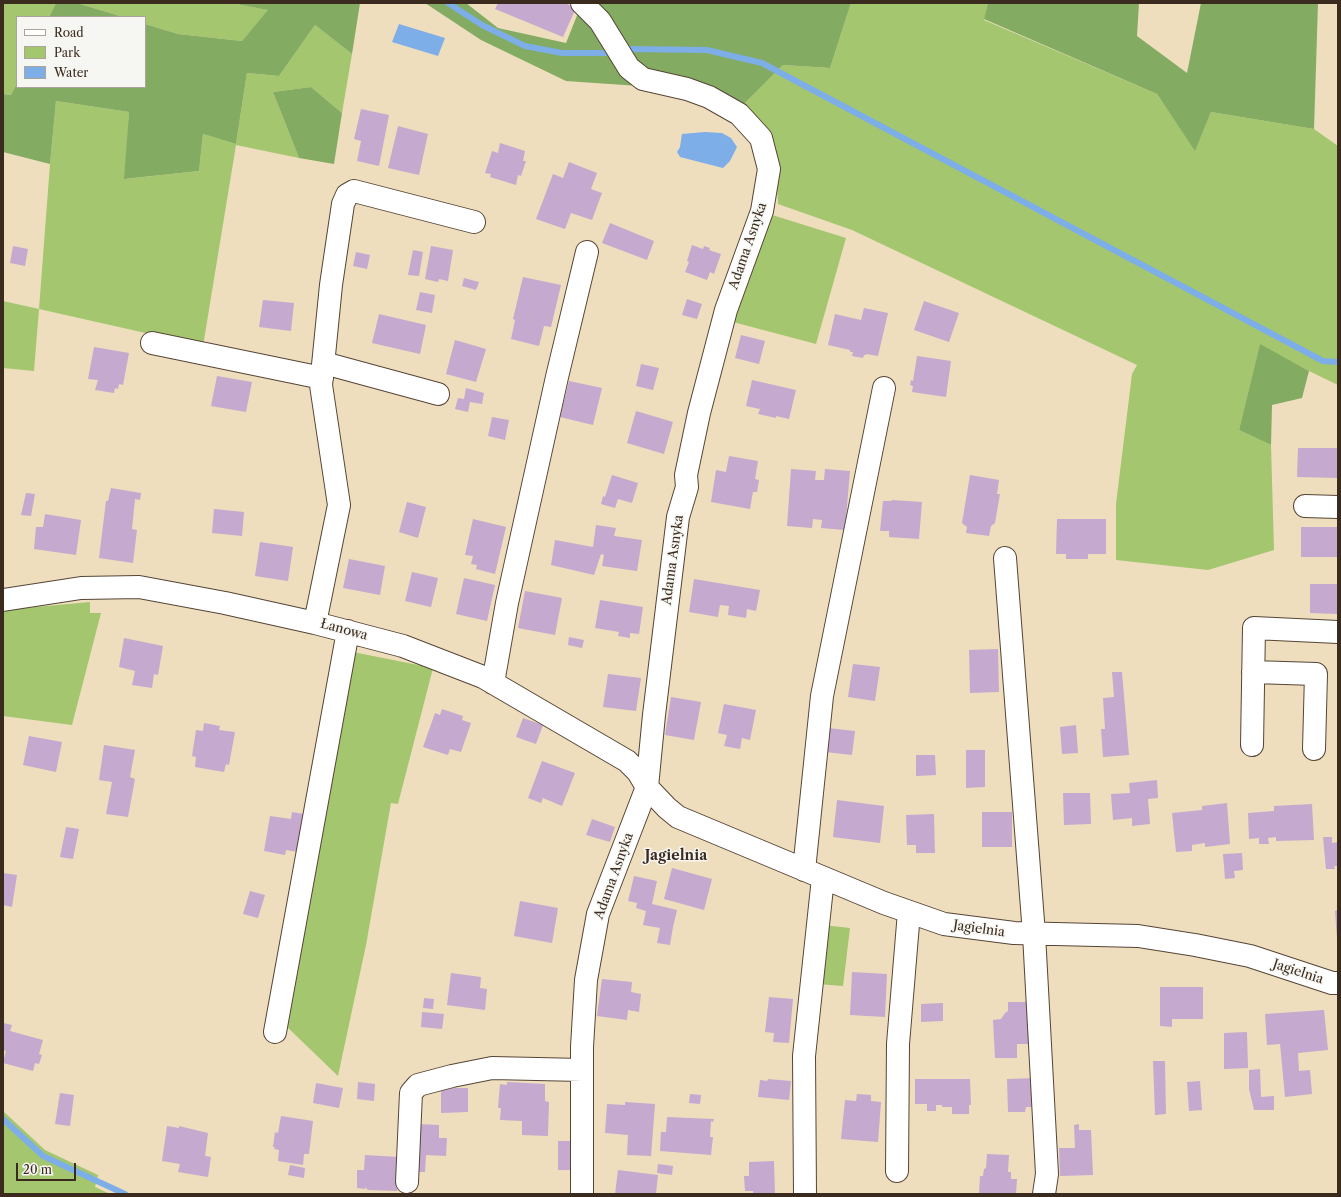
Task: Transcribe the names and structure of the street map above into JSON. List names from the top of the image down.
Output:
{
  "streets": {
    "street": ["Adama Asnyka", "Łanowa", "Jagielnia"]
  },
  "crossings": [
    ["Adama Asnyka", "Łanowa"],
    ["Adama Asnyka", "Jagielnia"],
    ["Łanowa", "Jagielnia"]
  ],
  "districts": ["Jagielnia"],
  "legend": ["Road", "Park", "Water"],
  "scale_bar": "20 m"
}
